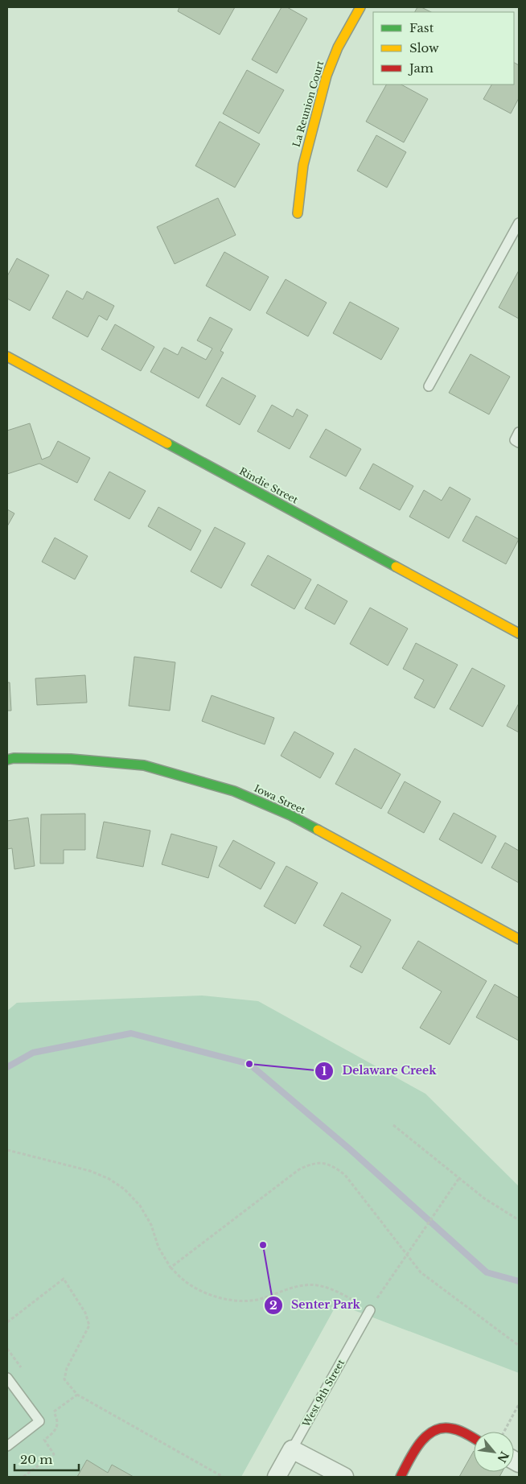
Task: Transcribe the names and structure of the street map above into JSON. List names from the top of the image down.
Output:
{
  "streets": {
    "street": [
      "La Reunion Court",
      "Rindie Street",
      "Iowa Street",
      "West 9th Street"
    ]
  },
  "places": ["Delaware Creek", "Senter Park"],
  "legend": ["Fast", "Slow", "Jam"],
  "scale_bar": "20 m",
  "north": "bottom right"
}
